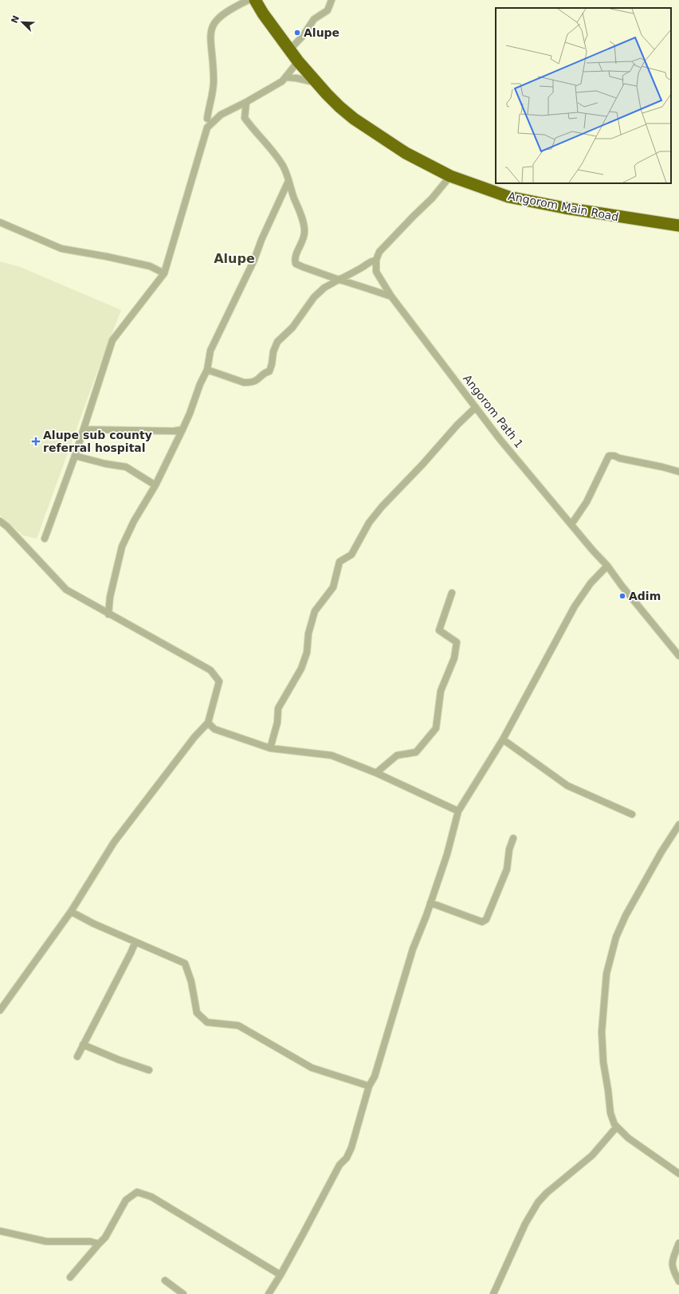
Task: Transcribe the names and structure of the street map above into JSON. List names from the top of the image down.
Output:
{
  "streets": {
    "highway": ["Angorom Main Road"],
    "street": ["Angorom Path 1"]
  },
  "districts": ["Alupe"],
  "places": {
    "other": ["Alupe", "Adim"],
    "health": ["Alupe sub county referral hospital"]
  },
  "north": "top left"
}
